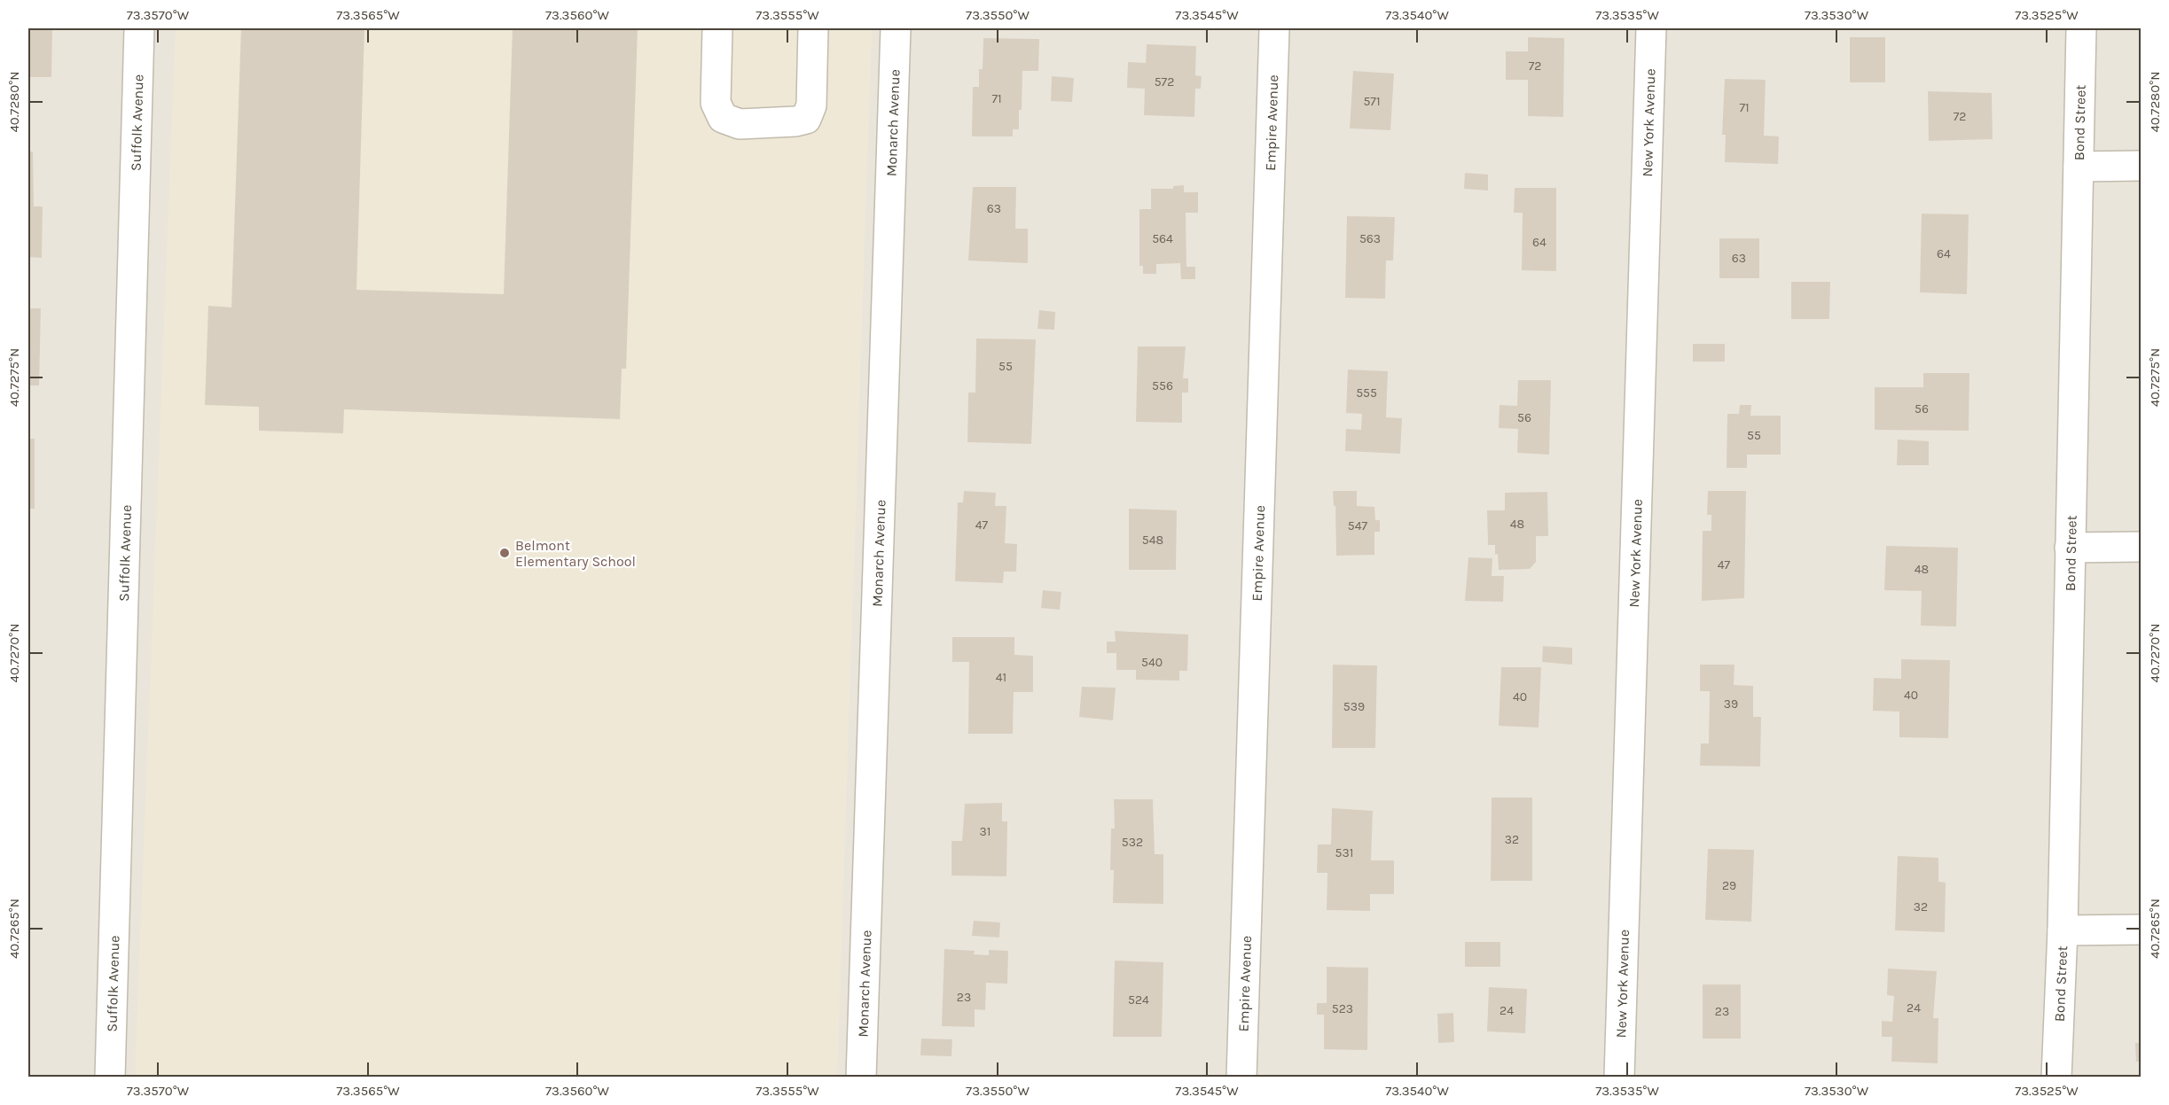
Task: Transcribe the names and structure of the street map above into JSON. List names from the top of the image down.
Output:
{
  "streets": {
    "street": [
      "Suffolk Avenue",
      "Monarch Avenue",
      "Empire Avenue",
      "New York Avenue",
      "Bond Street"
    ]
  },
  "places": ["Belmont Elementary School"],
  "house_numbers": [
    "72",
    "572",
    "71",
    "571",
    "71",
    "72",
    "63",
    "564",
    "563",
    "64",
    "64",
    "63",
    "55",
    "556",
    "555",
    "56",
    "56",
    "55",
    "48",
    "47",
    "547",
    "548",
    "47",
    "48",
    "540",
    "41",
    "40",
    "40",
    "39",
    "539",
    "31",
    "32",
    "532",
    "531",
    "29",
    "32",
    "23",
    "524",
    "24",
    "523",
    "24",
    "23"
  ],
  "coordinates": [
    "73.3570°W",
    "73.3565°W",
    "73.3560°W",
    "73.3555°W",
    "73.3550°W",
    "73.3545°W",
    "73.3540°W",
    "73.3535°W",
    "73.3530°W",
    "73.3525°W",
    "40.7280°N",
    "40.7275°N",
    "40.7270°N",
    "40.7265°N"
  ]
}
